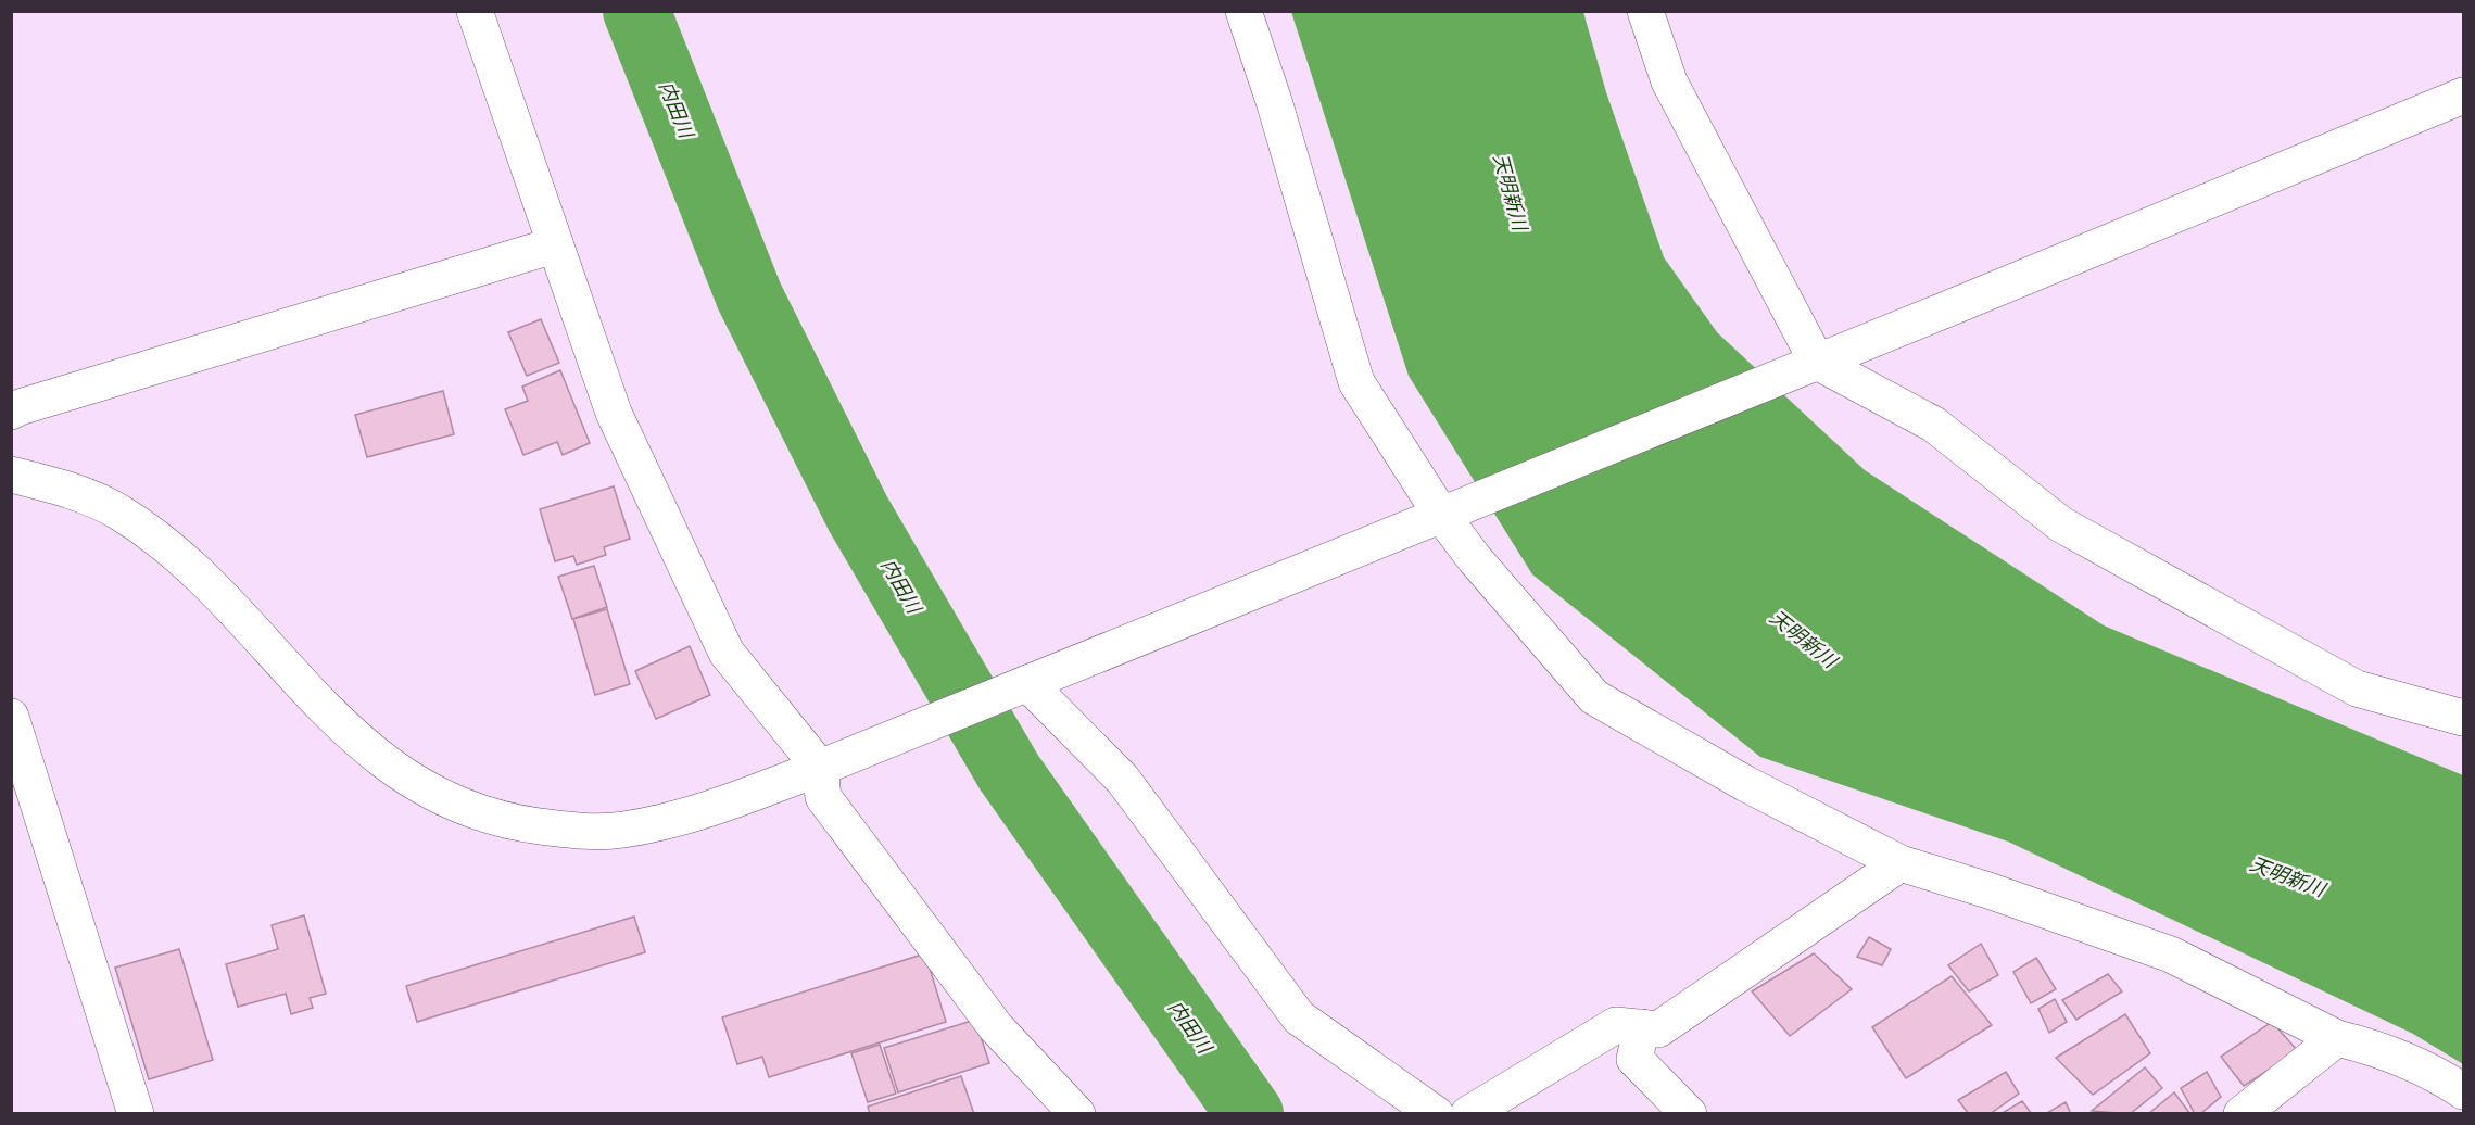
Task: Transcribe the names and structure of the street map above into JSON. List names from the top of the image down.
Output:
{
  "water": ["内田川", "天明新川"]
}
